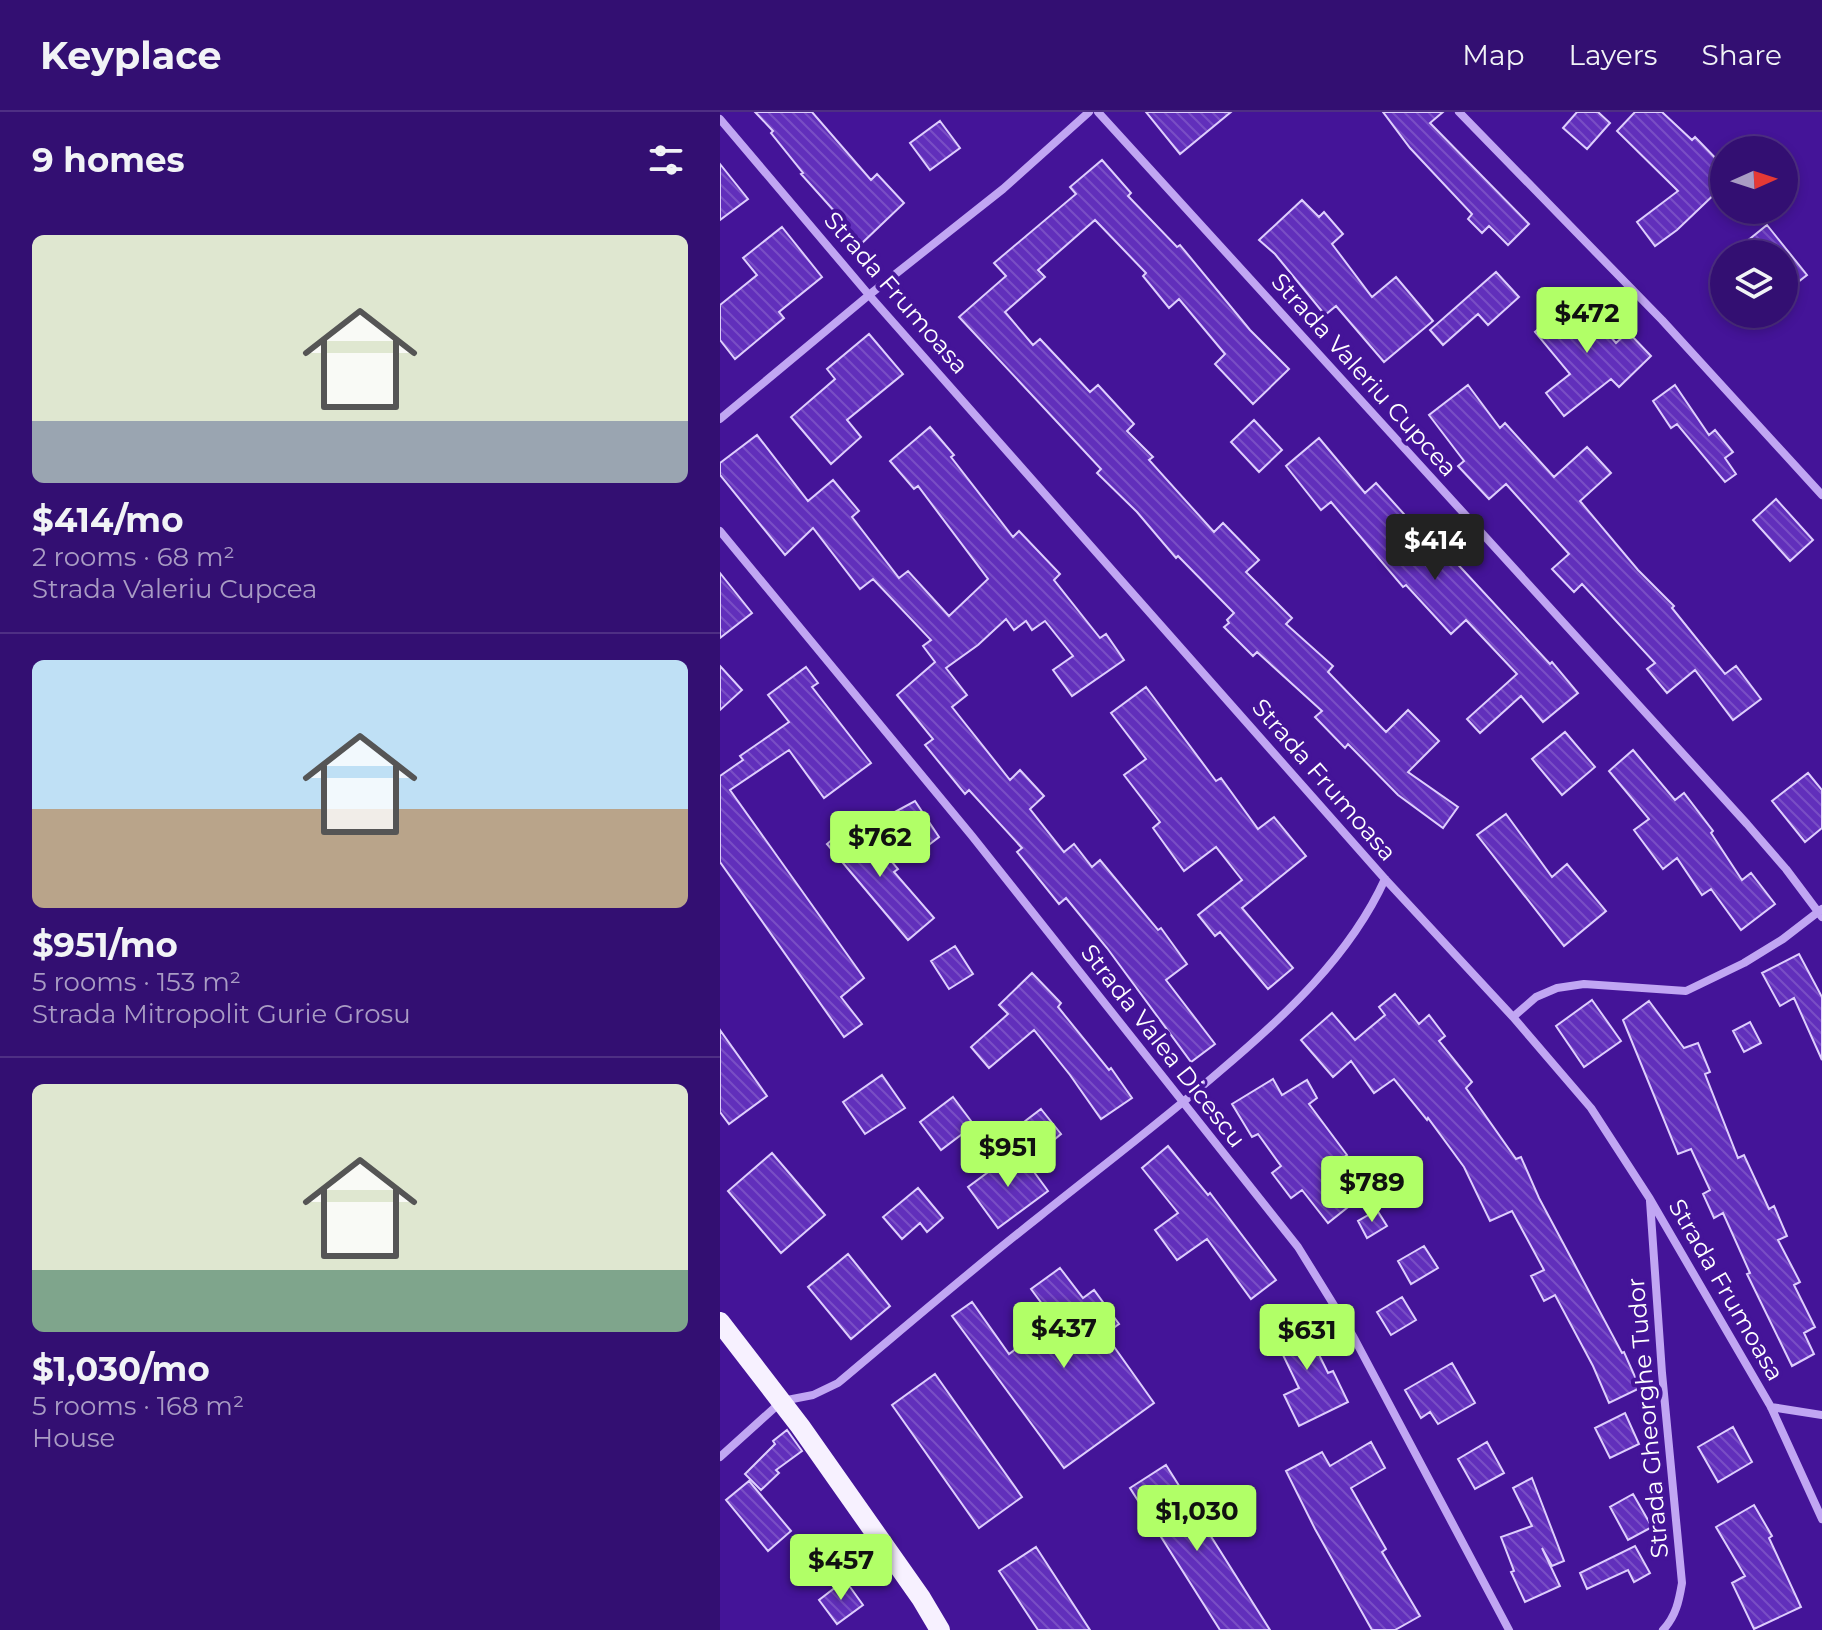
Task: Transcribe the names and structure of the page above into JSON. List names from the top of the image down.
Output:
{
  "streets": {
    "street": [
      "Strada Frumoasa",
      "Strada Valeriu Cupcea",
      "Strada Valea Dicescu",
      "Strada Gheorghe Tudor"
    ]
  },
  "crossings": [
    ["Strada Frumoasa", "Strada Gheorghe Tudor"]
  ],
  "north": "right",
  "page": {
    "header": "Keyplace",
    "nav": ["Map", "Layers", "Share"],
    "heading": "9 homes",
    "list": [
      {
        "name": "$414/mo",
        "note": "2 rooms · 68 m² · Strada Valeriu Cupcea"
      },
      {
        "name": "$951/mo",
        "note": "5 rooms · 153 m² · Strada Mitropolit Gurie Grosu"
      },
      {
        "name": "$1,030/mo",
        "note": "5 rooms · 168 m² · House"
      }
    ],
    "price": [
      "$472",
      "$414",
      "$762",
      "$951",
      "$789",
      "$437",
      "$631",
      "$1,030",
      "$457"
    ]
  }
}
